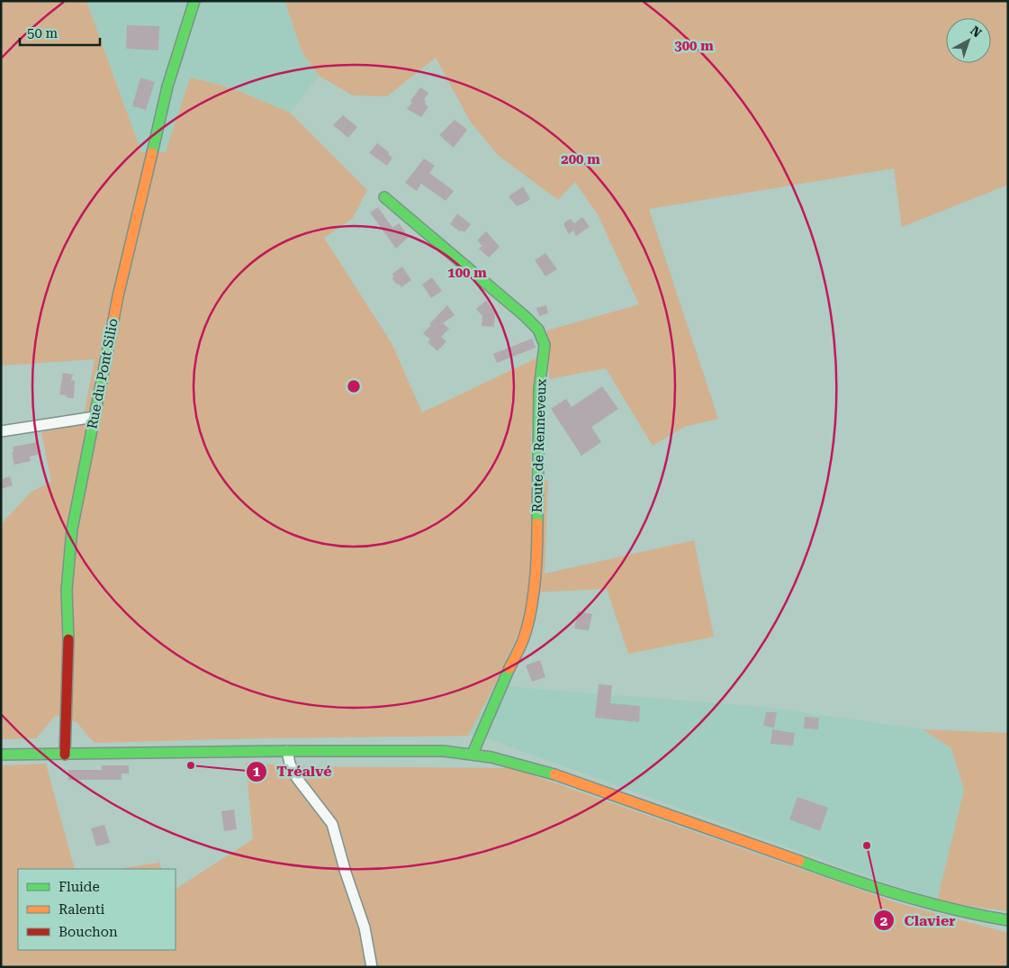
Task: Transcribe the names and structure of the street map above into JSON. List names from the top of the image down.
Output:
{
  "streets": {
    "street": ["Rue du Pont Silio", "Route de Renneveux"]
  },
  "places": ["Tréalvé", "Clavier"],
  "legend": ["Fluide", "Ralenti", "Bouchon"],
  "scale_bar": "50 m",
  "north": "top right",
  "rings": ["300 m", "200 m", "100 m"]
}
